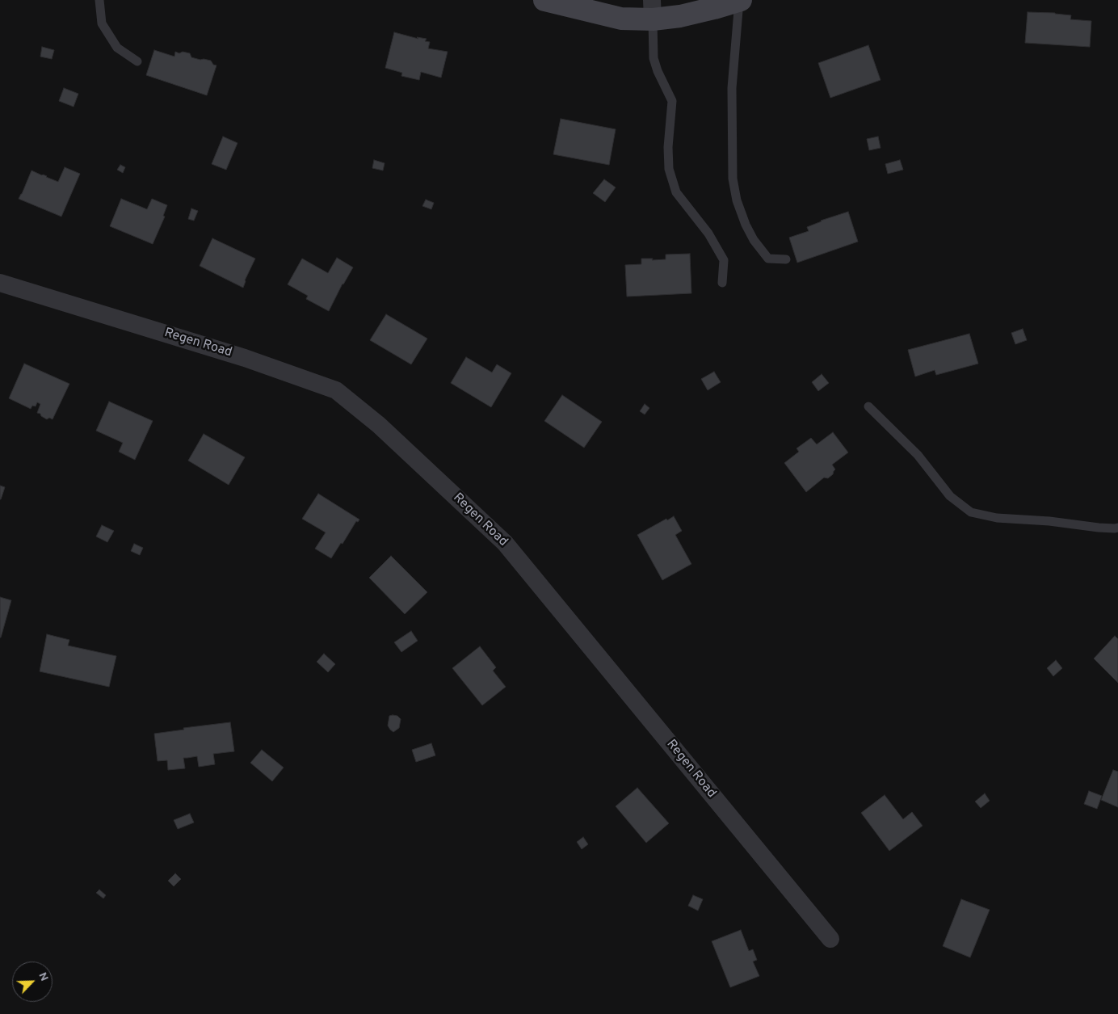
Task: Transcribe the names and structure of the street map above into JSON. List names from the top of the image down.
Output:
{
  "streets": {
    "street": ["Regen Road"]
  },
  "north": "top right"
}
